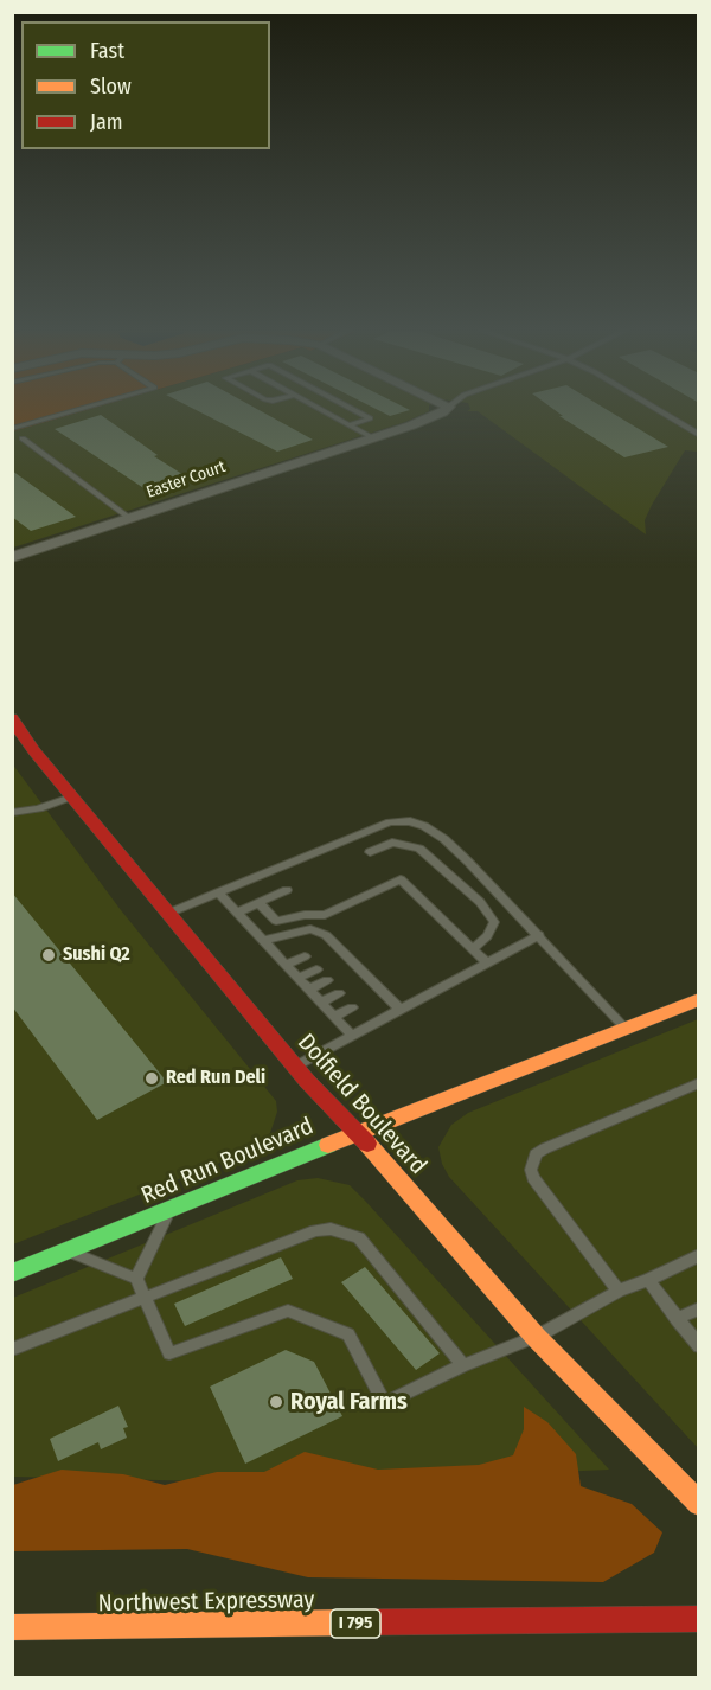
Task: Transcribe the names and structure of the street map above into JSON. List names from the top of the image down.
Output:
{
  "streets": {
    "main road": [
      "Dolfield Boulevard",
      "Red Run Boulevard",
      "Northwest Expressway",
      "I 795"
    ],
    "street": ["Easter Court"]
  },
  "crossings": [
    ["Dolfield Boulevard", "Red Run Boulevard"]
  ],
  "places": ["Sushi Q2", "Red Run Deli", "Royal Farms"],
  "legend": ["Fast", "Slow", "Jam"]
}
